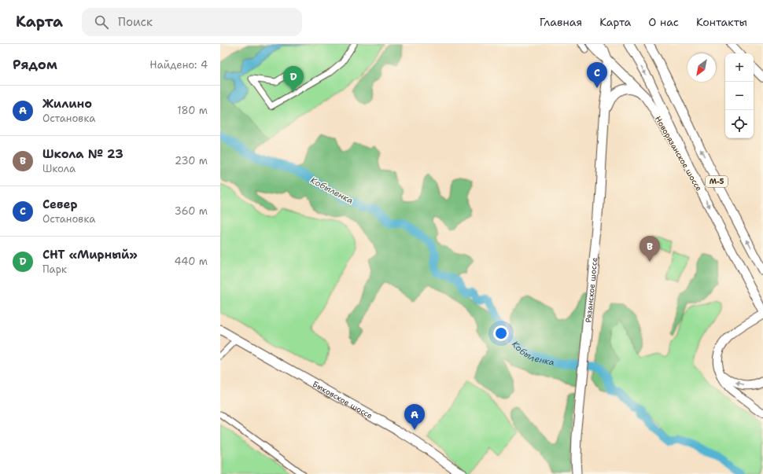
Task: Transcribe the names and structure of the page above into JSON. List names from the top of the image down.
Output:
{
  "streets": {
    "main road": [
      "Новорязанское шоссе",
      "М-5",
      "Рязанское шоссе",
      "Быковское шоссе"
    ]
  },
  "crossings": [
    ["Новорязанское шоссе", "М-5"],
    ["Новорязанское шоссе", "Рязанское шоссе"]
  ],
  "water": ["Кобыленка"],
  "north": "bottom left",
  "page": {
    "header": "Карта",
    "search": "Поиск",
    "nav": [
      "Главная",
      "Карта",
      "О нас",
      "Контакты"
    ],
    "heading": ["Рядом", "Найдено: 4"],
    "map_buttons": ["+", "−"],
    "pins": [
      "C",
      "D",
      "B",
      "A"
    ],
    "list": [
      {
        "mark": "A",
        "name": "Жилино",
        "note": "Остановка",
        "value": "180 m"
      },
      {
        "mark": "B",
        "name": "Школа № 23",
        "note": "Школа",
        "value": "230 m"
      },
      {
        "mark": "C",
        "name": "Север",
        "note": "Остановка",
        "value": "360 m"
      },
      {
        "mark": "D",
        "name": "СНТ «Мирный»",
        "note": "Парк",
        "value": "440 m"
      }
    ]
  }
}
